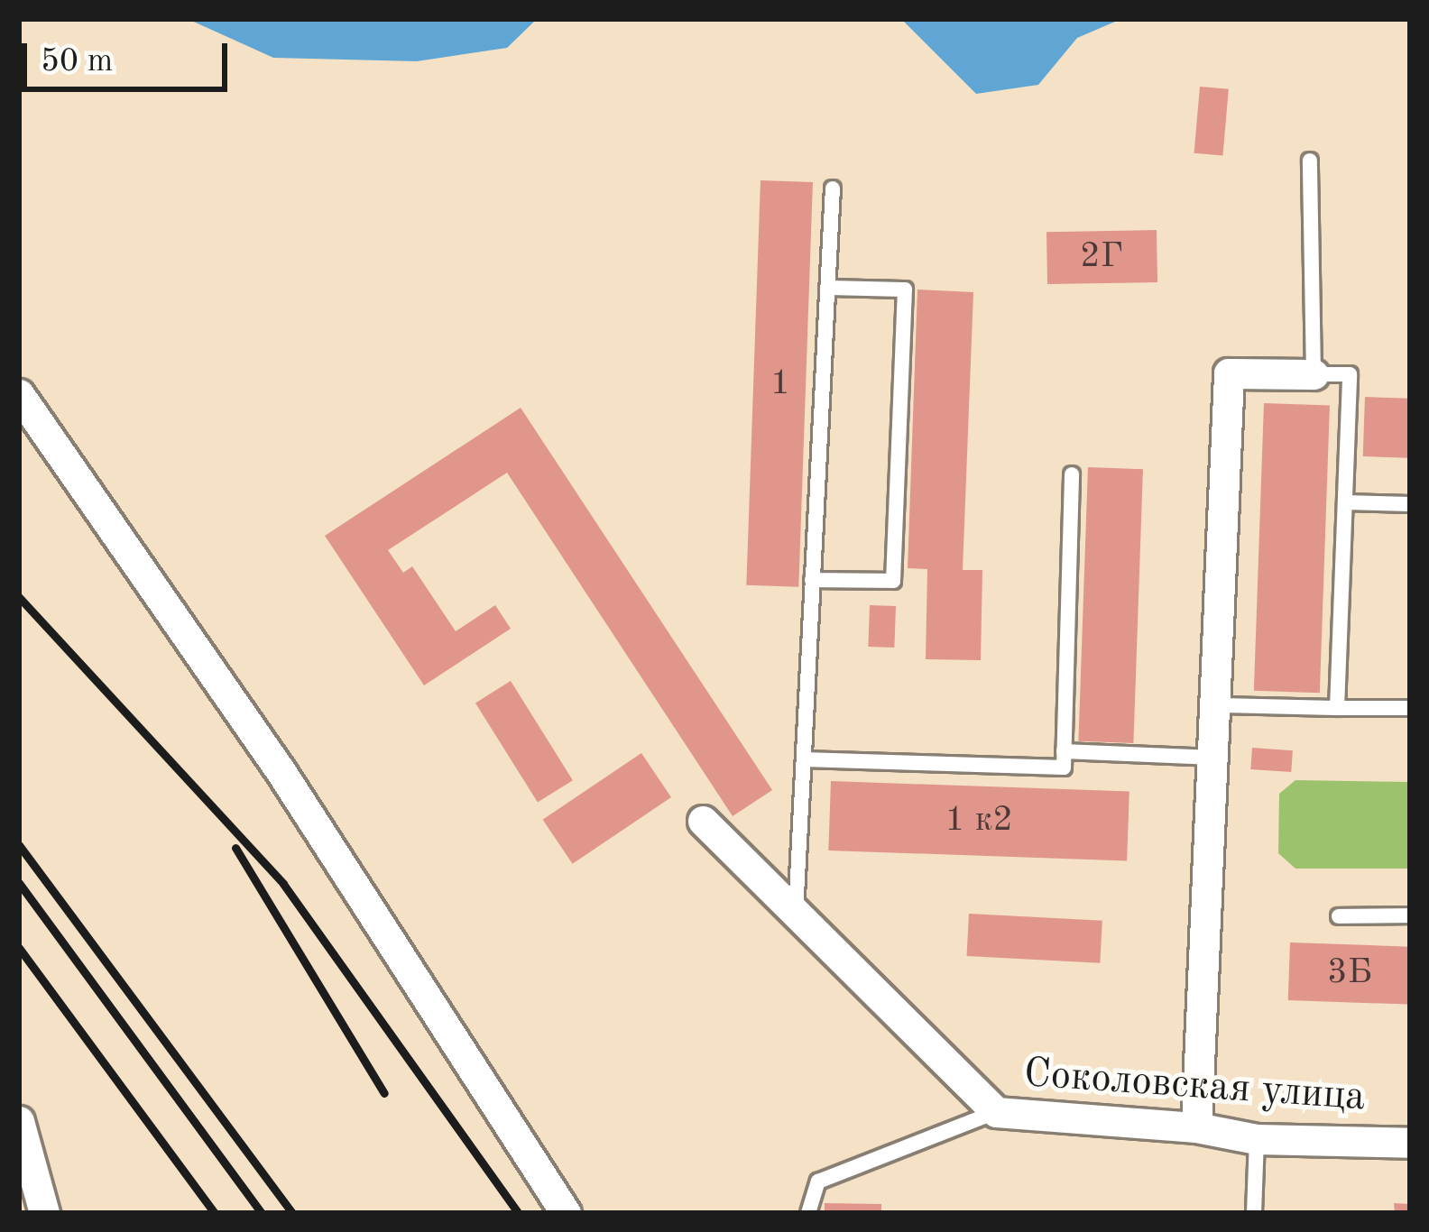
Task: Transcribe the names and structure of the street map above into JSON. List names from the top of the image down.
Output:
{
  "streets": {
    "street": ["Соколовская улица"]
  },
  "house_numbers": [
    "2Г",
    "1",
    "1 к2",
    "3Б"
  ],
  "scale_bar": "50 m"
}
